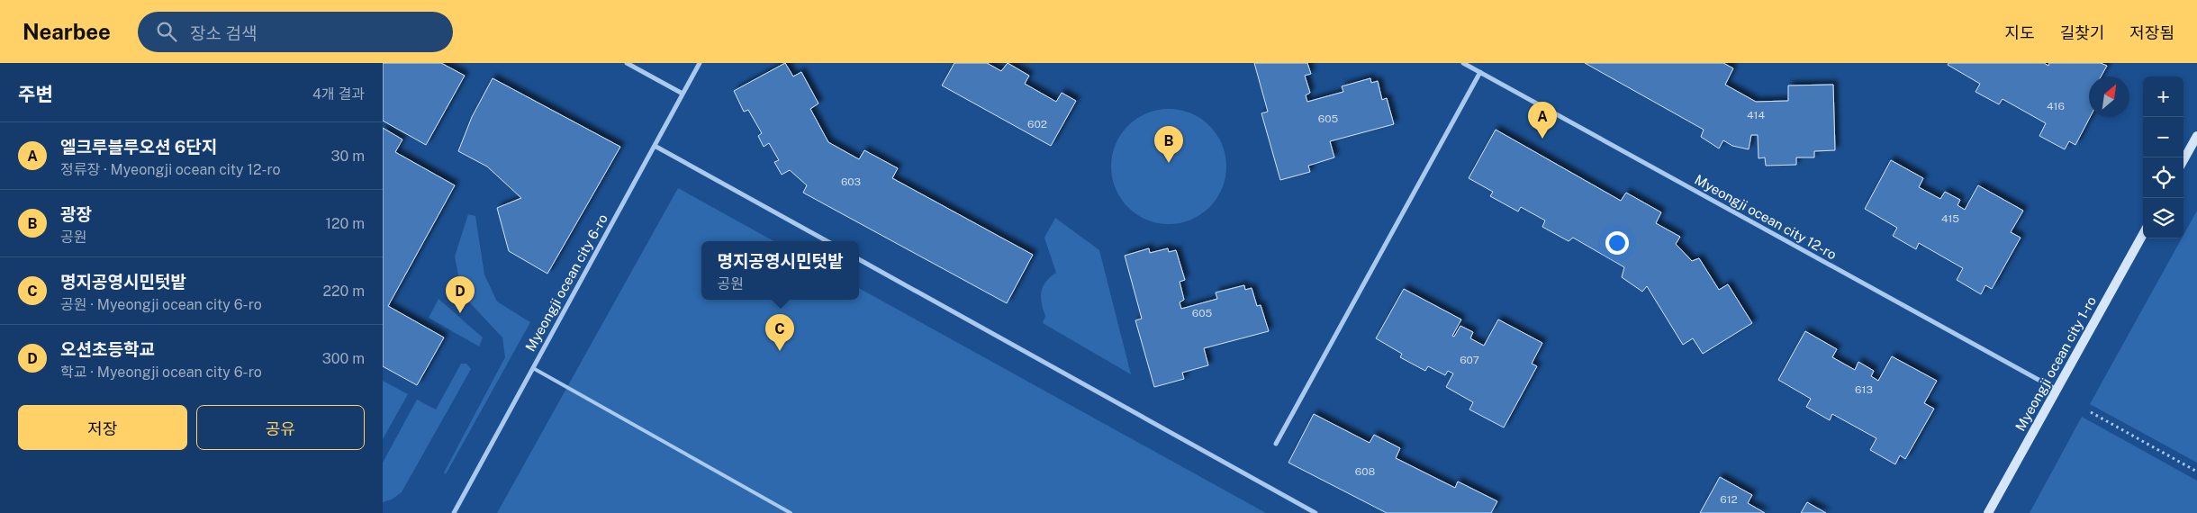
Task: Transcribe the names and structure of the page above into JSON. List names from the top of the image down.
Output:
{
  "streets": {
    "main road": ["Myeongji ocean city 1-ro"],
    "street": ["Myeongji ocean city 12-ro", "Myeongji ocean city 6-ro"]
  },
  "crossings": [
    ["Myeongji ocean city 12-ro", "Myeongji ocean city 1-ro"]
  ],
  "house_numbers": [
    "416",
    "414",
    "605",
    "602",
    "603",
    "415",
    "605",
    "607",
    "613",
    "608",
    "612"
  ],
  "north": "top right",
  "page": {
    "header": "Nearbee",
    "search": "장소 검색",
    "nav": ["지도", "길찾기", "저장됨"],
    "heading": ["주변", "4개 결과"],
    "map_buttons": ["+", "−"],
    "pins": [
      "A",
      "B",
      "D",
      "C"
    ],
    "list": [
      {
        "mark": "A",
        "name": "엘크루블루오션 6단지",
        "note": "정류장 · Myeongji ocean city 12-ro",
        "value": "30 m"
      },
      {
        "mark": "B",
        "name": "광장",
        "note": "공원",
        "value": "120 m"
      },
      {
        "mark": "C",
        "name": "명지공영시민텃밭",
        "note": "공원 · Myeongji ocean city 6-ro",
        "value": "220 m"
      },
      {
        "mark": "D",
        "name": "오션초등학교",
        "note": "학교 · Myeongji ocean city 6-ro",
        "value": "300 m"
      }
    ],
    "popup": ["명지공영시민텃밭", "공원"],
    "buttons": ["저장", "공유"]
  }
}
